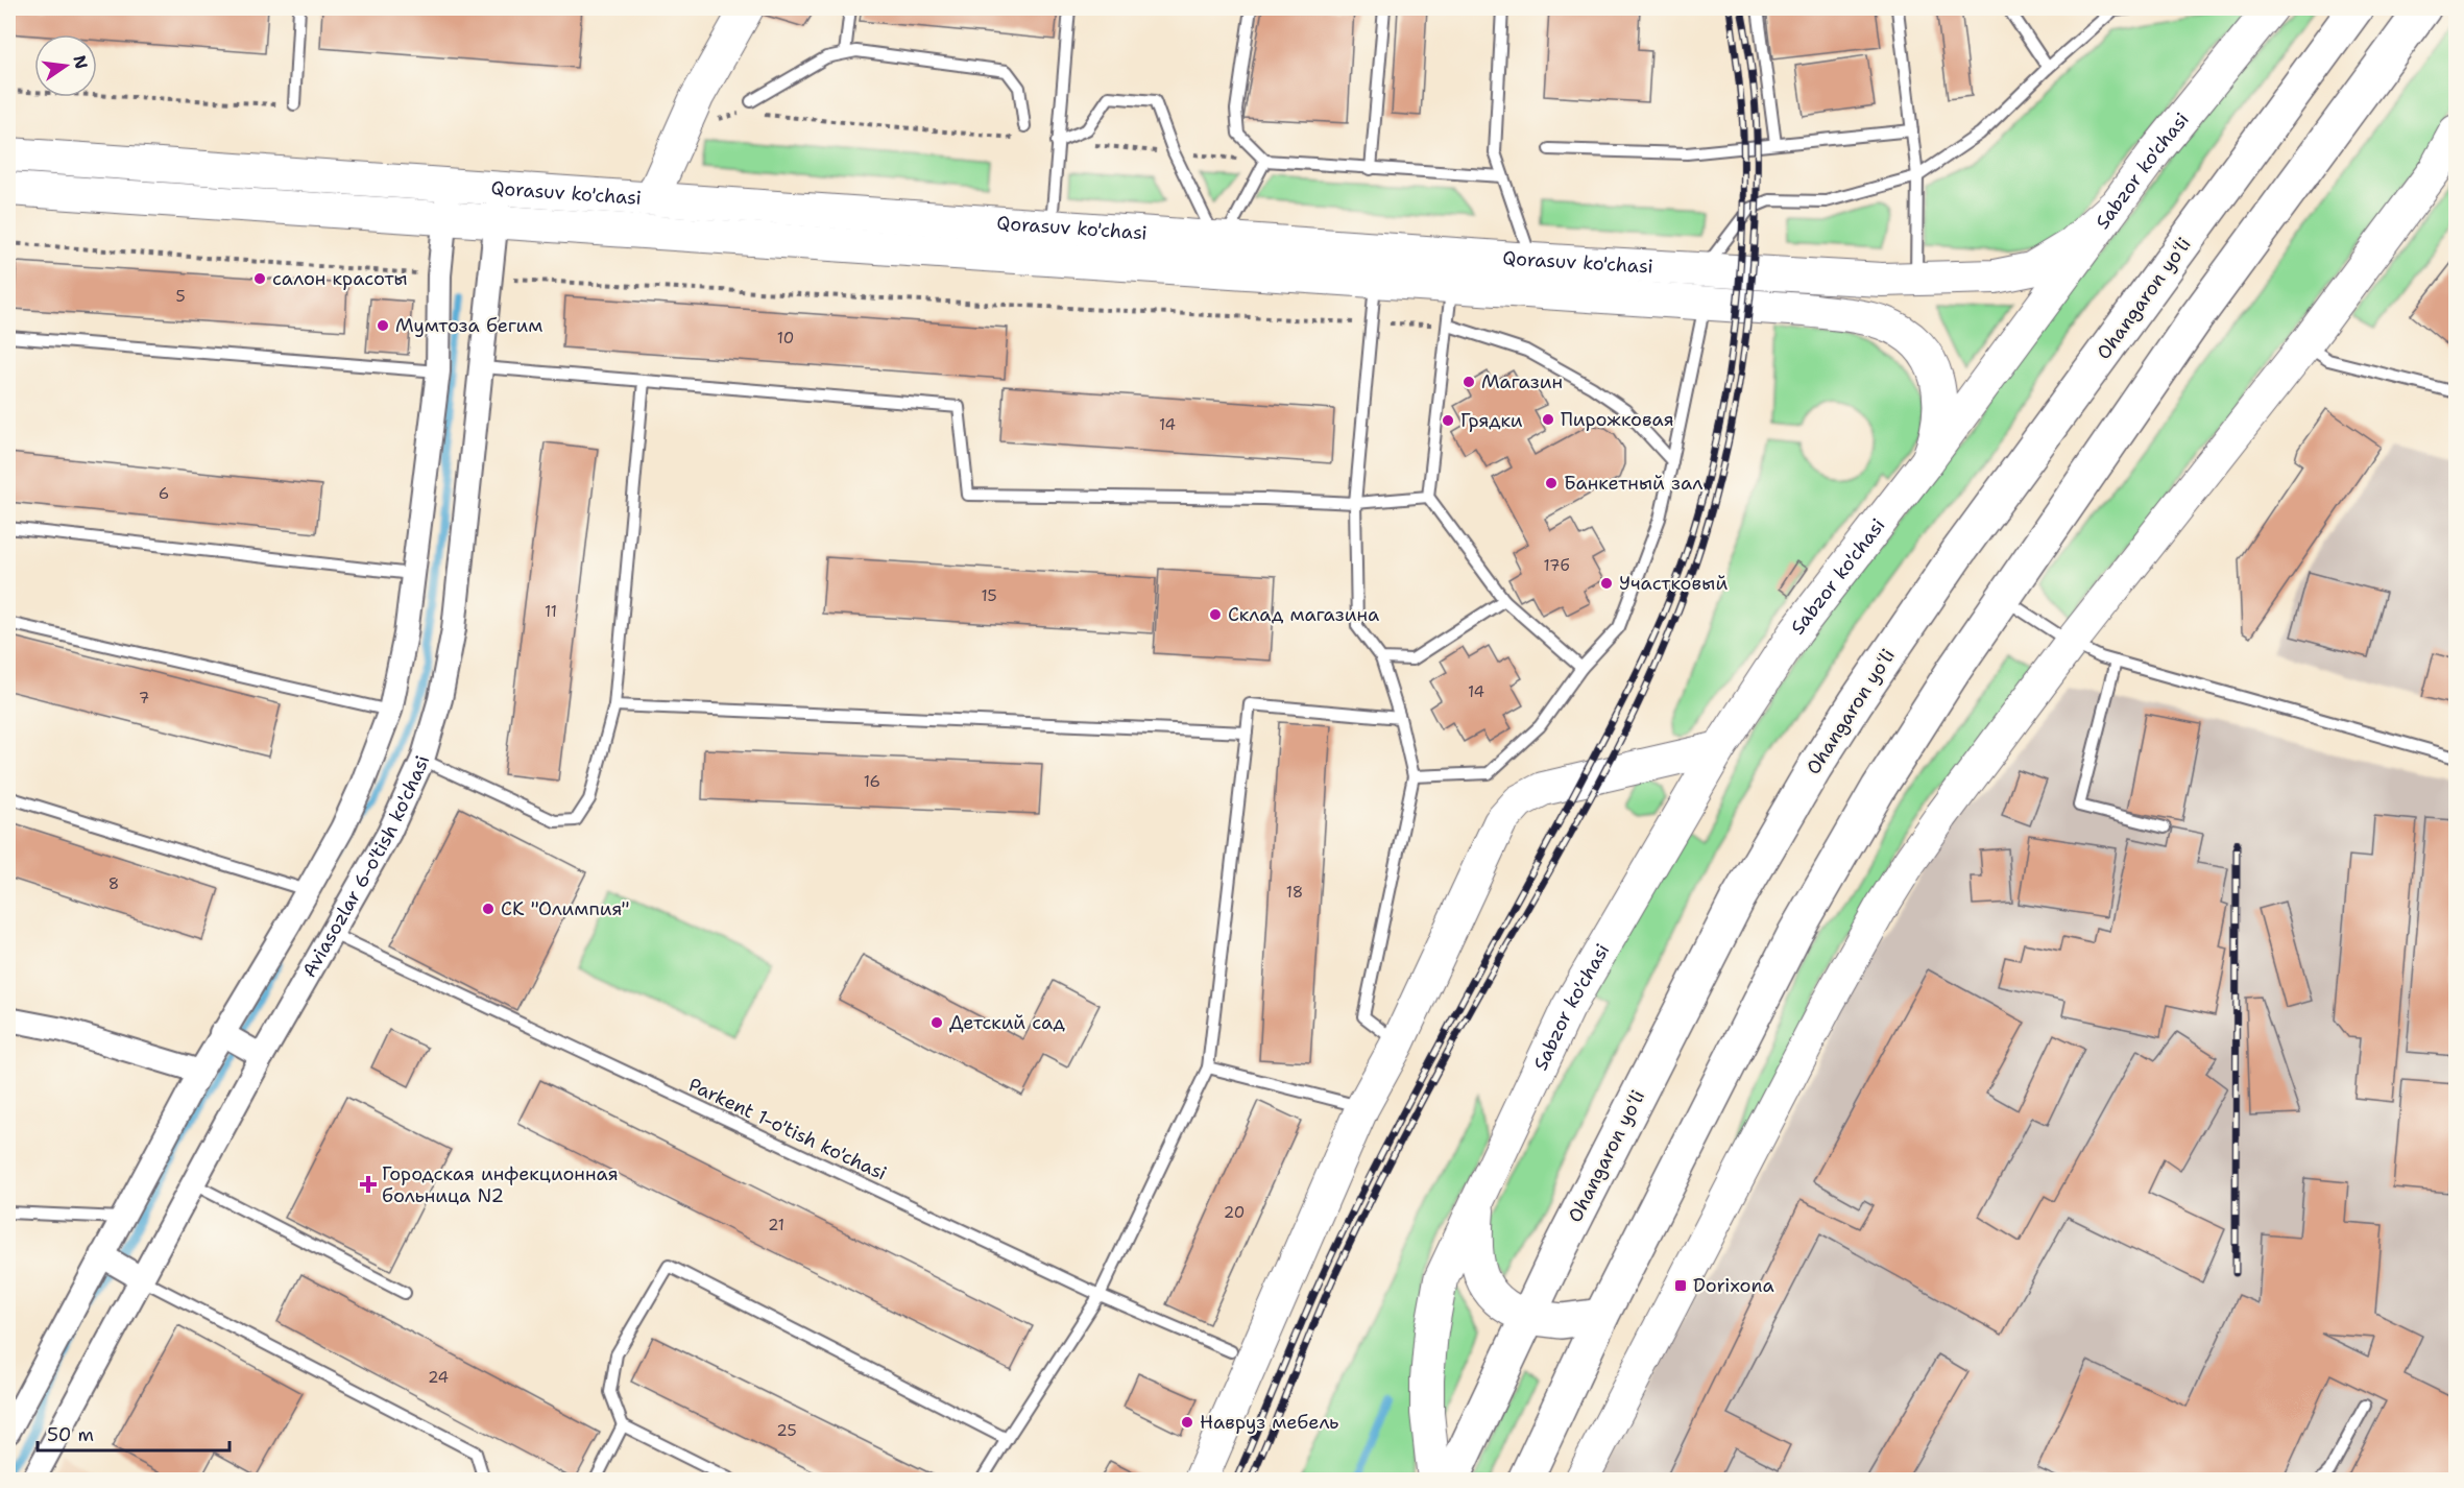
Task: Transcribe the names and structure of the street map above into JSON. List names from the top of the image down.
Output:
{
  "streets": {
    "highway": ["Ohangaron yoʻli"],
    "main road": ["Sabzor ko'chasi", "Qorasuv ko'chasi"],
    "street": ["Aviasozlar 6-o'tish ko'chasi"],
    "lane": ["Parkent 1-o'tish ko'chasi"]
  },
  "crossings": [
    ["Sabzor ko'chasi", "Qorasuv ko'chasi"],
    ["Qorasuv ko'chasi", "Aviasozlar 6-o'tish ko'chasi"],
    ["Aviasozlar 6-o'tish ko'chasi", "Parkent 1-o'tish ko'chasi"]
  ],
  "places": {
    "other": [
      "салон красоты",
      "Мумтоза бегим",
      "Магазин",
      "Пирожковая",
      "Грядки",
      "Банкетный зал",
      "Участковый",
      "Склад магазина",
      "СК \"Олимпия\"",
      "Детский сад",
      "Навруз мебель"
    ],
    "health": ["Городская инфекционная больница N2"],
    "transit": ["Dorixona"]
  },
  "house_numbers": [
    "5",
    "10",
    "14",
    "6",
    "17б",
    "15",
    "11",
    "14",
    "7",
    "16",
    "8",
    "18",
    "20",
    "21",
    "24",
    "25"
  ],
  "scale_bar": "50 m",
  "north": "right"
}
